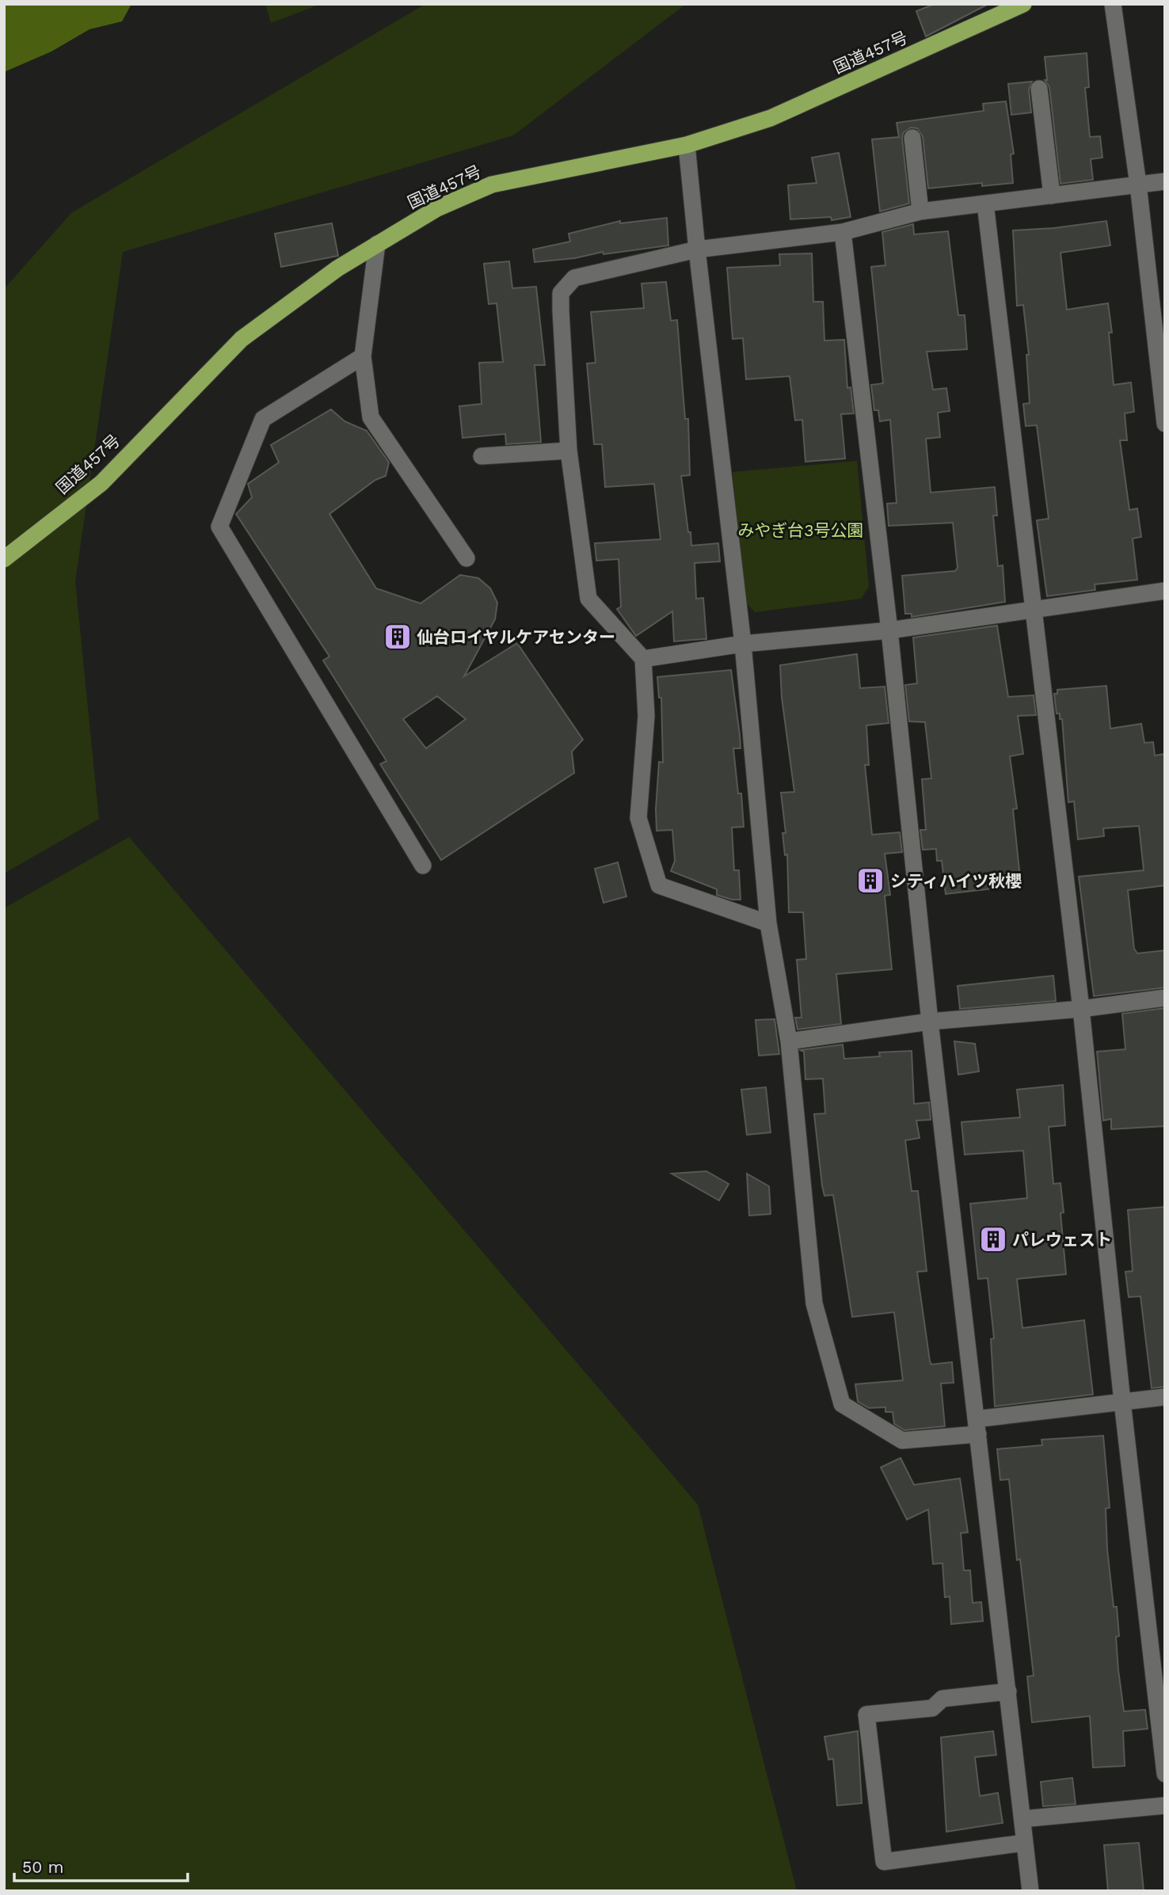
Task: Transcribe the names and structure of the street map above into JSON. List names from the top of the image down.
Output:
{
  "streets": {
    "highway": ["国道457号"]
  },
  "parks": ["みやぎ台3号公園"],
  "places": {
    "building": ["仙台ロイヤルケアセンター", "シティハイツ秋櫻", "パレウェスト"]
  },
  "scale_bar": "50 m"
}
